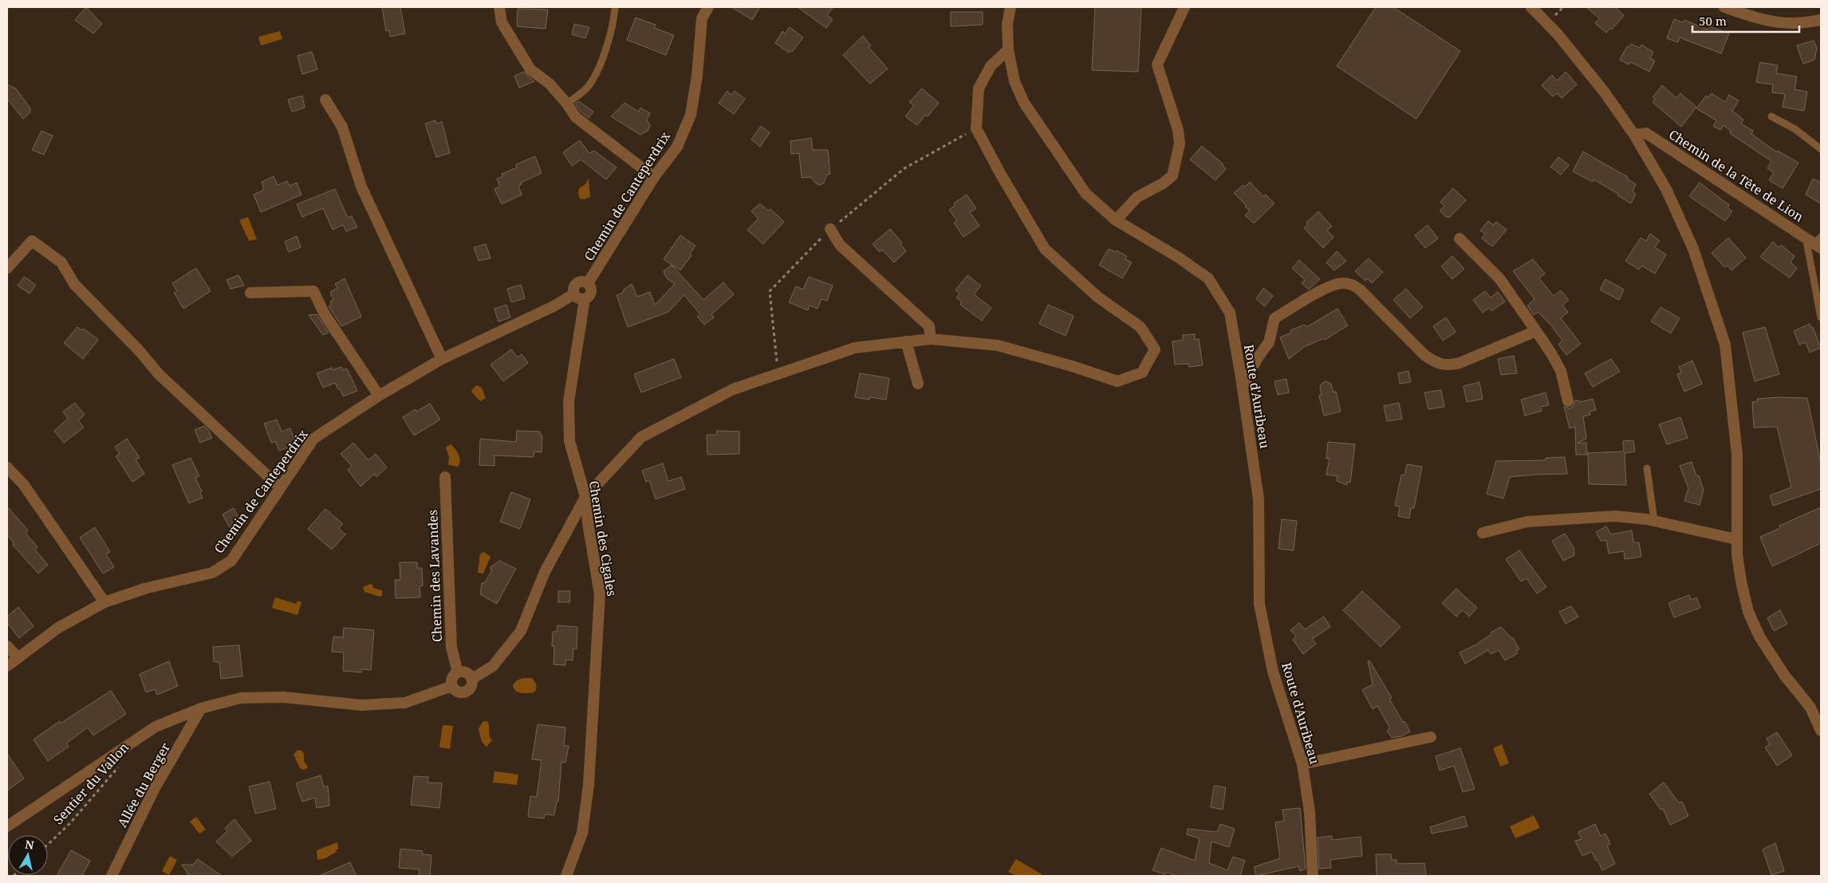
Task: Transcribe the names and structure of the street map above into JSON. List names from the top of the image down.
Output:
{
  "streets": {
    "street": [
      "Chemin de la Tête de Lion",
      "Chemin de Canteperdrix",
      "Route d'Auribeau",
      "Chemin des Cigales",
      "Chemin des Lavandes",
      "Allée du Berger"
    ],
    "path": ["Sentier du Vallon"]
  },
  "crossings": [
    ["Chemin de Canteperdrix", "Chemin des Cigales"]
  ],
  "scale_bar": "50 m",
  "north": "top"
}
